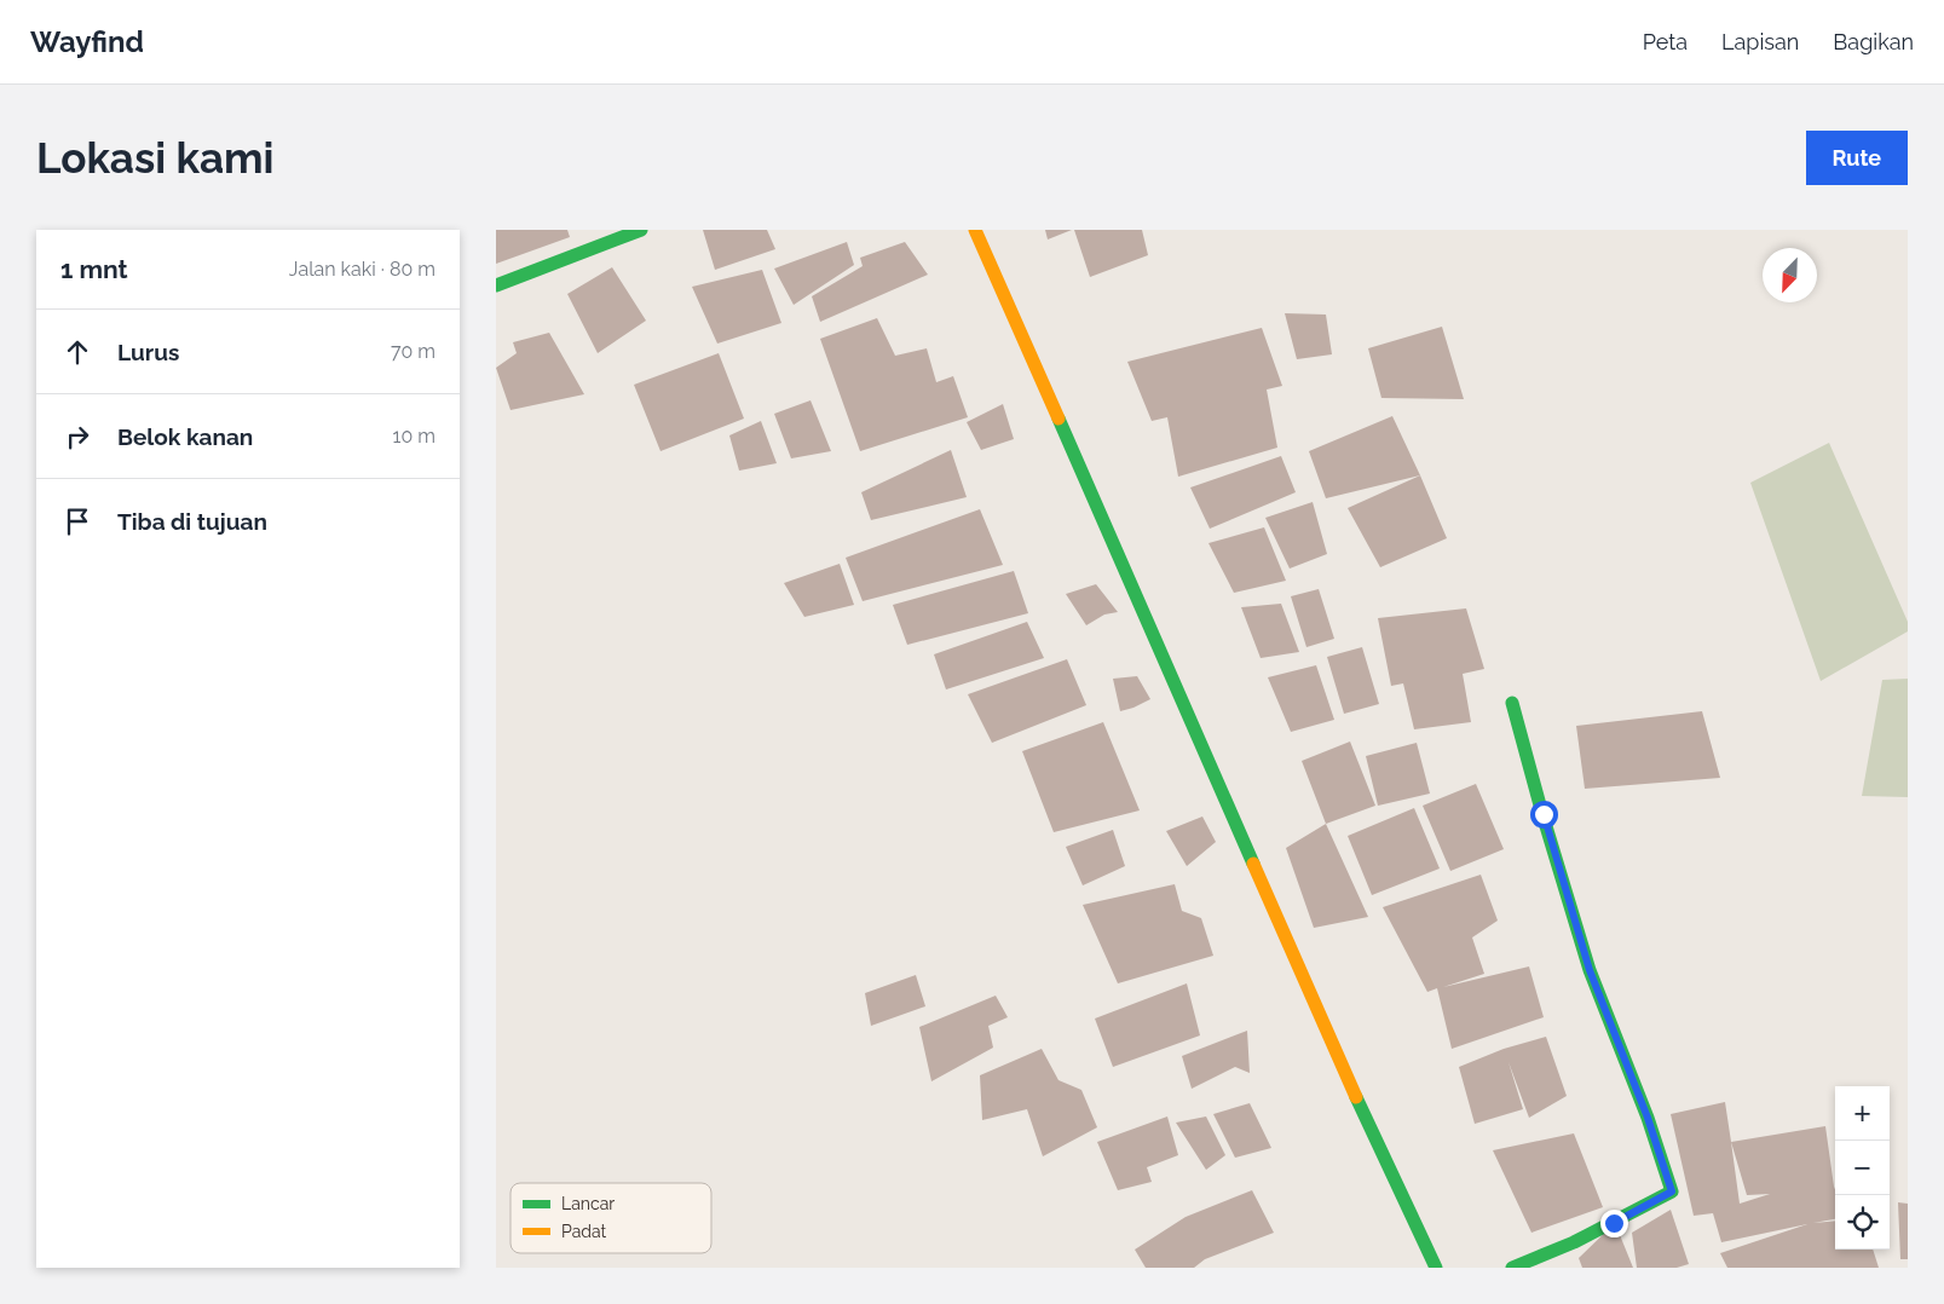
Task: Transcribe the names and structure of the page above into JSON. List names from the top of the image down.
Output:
{
  "legend": ["Lancar", "Padat"],
  "north": "bottom left",
  "page": {
    "header": "Wayfind",
    "nav": ["Peta", "Lapisan", "Bagikan"],
    "buttons": "Rute",
    "title": "Lokasi kami",
    "heading": ["1 mnt", "Jalan kaki · 80 m"],
    "list": [
      ["Lurus", "70 m"],
      ["Belok kanan", "10 m"],
      "Tiba di tujuan"
    ],
    "map_buttons": ["+", "−"]
  }
}
